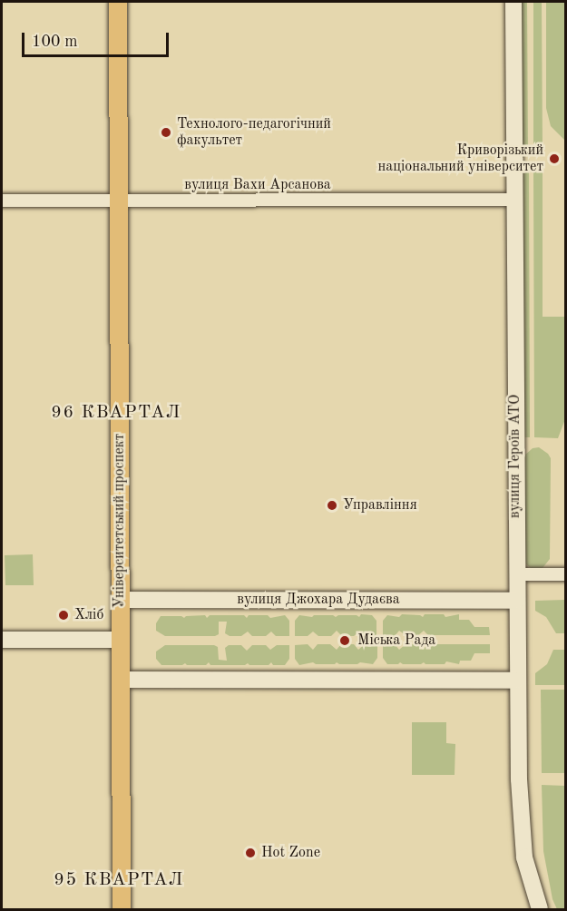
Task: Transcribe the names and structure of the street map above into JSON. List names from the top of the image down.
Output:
{
  "streets": {
    "main road": ["Університетський проспект"],
    "street": ["вулиця Вахи Арсанова", "вулиця Героїв АТО", "вулиця Джохара Дудаєва"]
  },
  "crossings": [
    ["вулиця Вахи Арсанова", "вулиця Героїв АТО"],
    ["вулиця Вахи Арсанова", "Університетський проспект"],
    ["вулиця Героїв АТО", "вулиця Джохара Дудаєва"],
    ["Університетський проспект", "вулиця Джохара Дудаєва"]
  ],
  "districts": ["96 КВАРТАЛ", "95 КВАРТАЛ"],
  "places": [
    "Технолого-педагогічний факультет",
    "Криворізький національний університет",
    "Управління",
    "Хліб",
    "Міська Рада",
    "Hot Zone"
  ],
  "scale_bar": "100 m"
}
